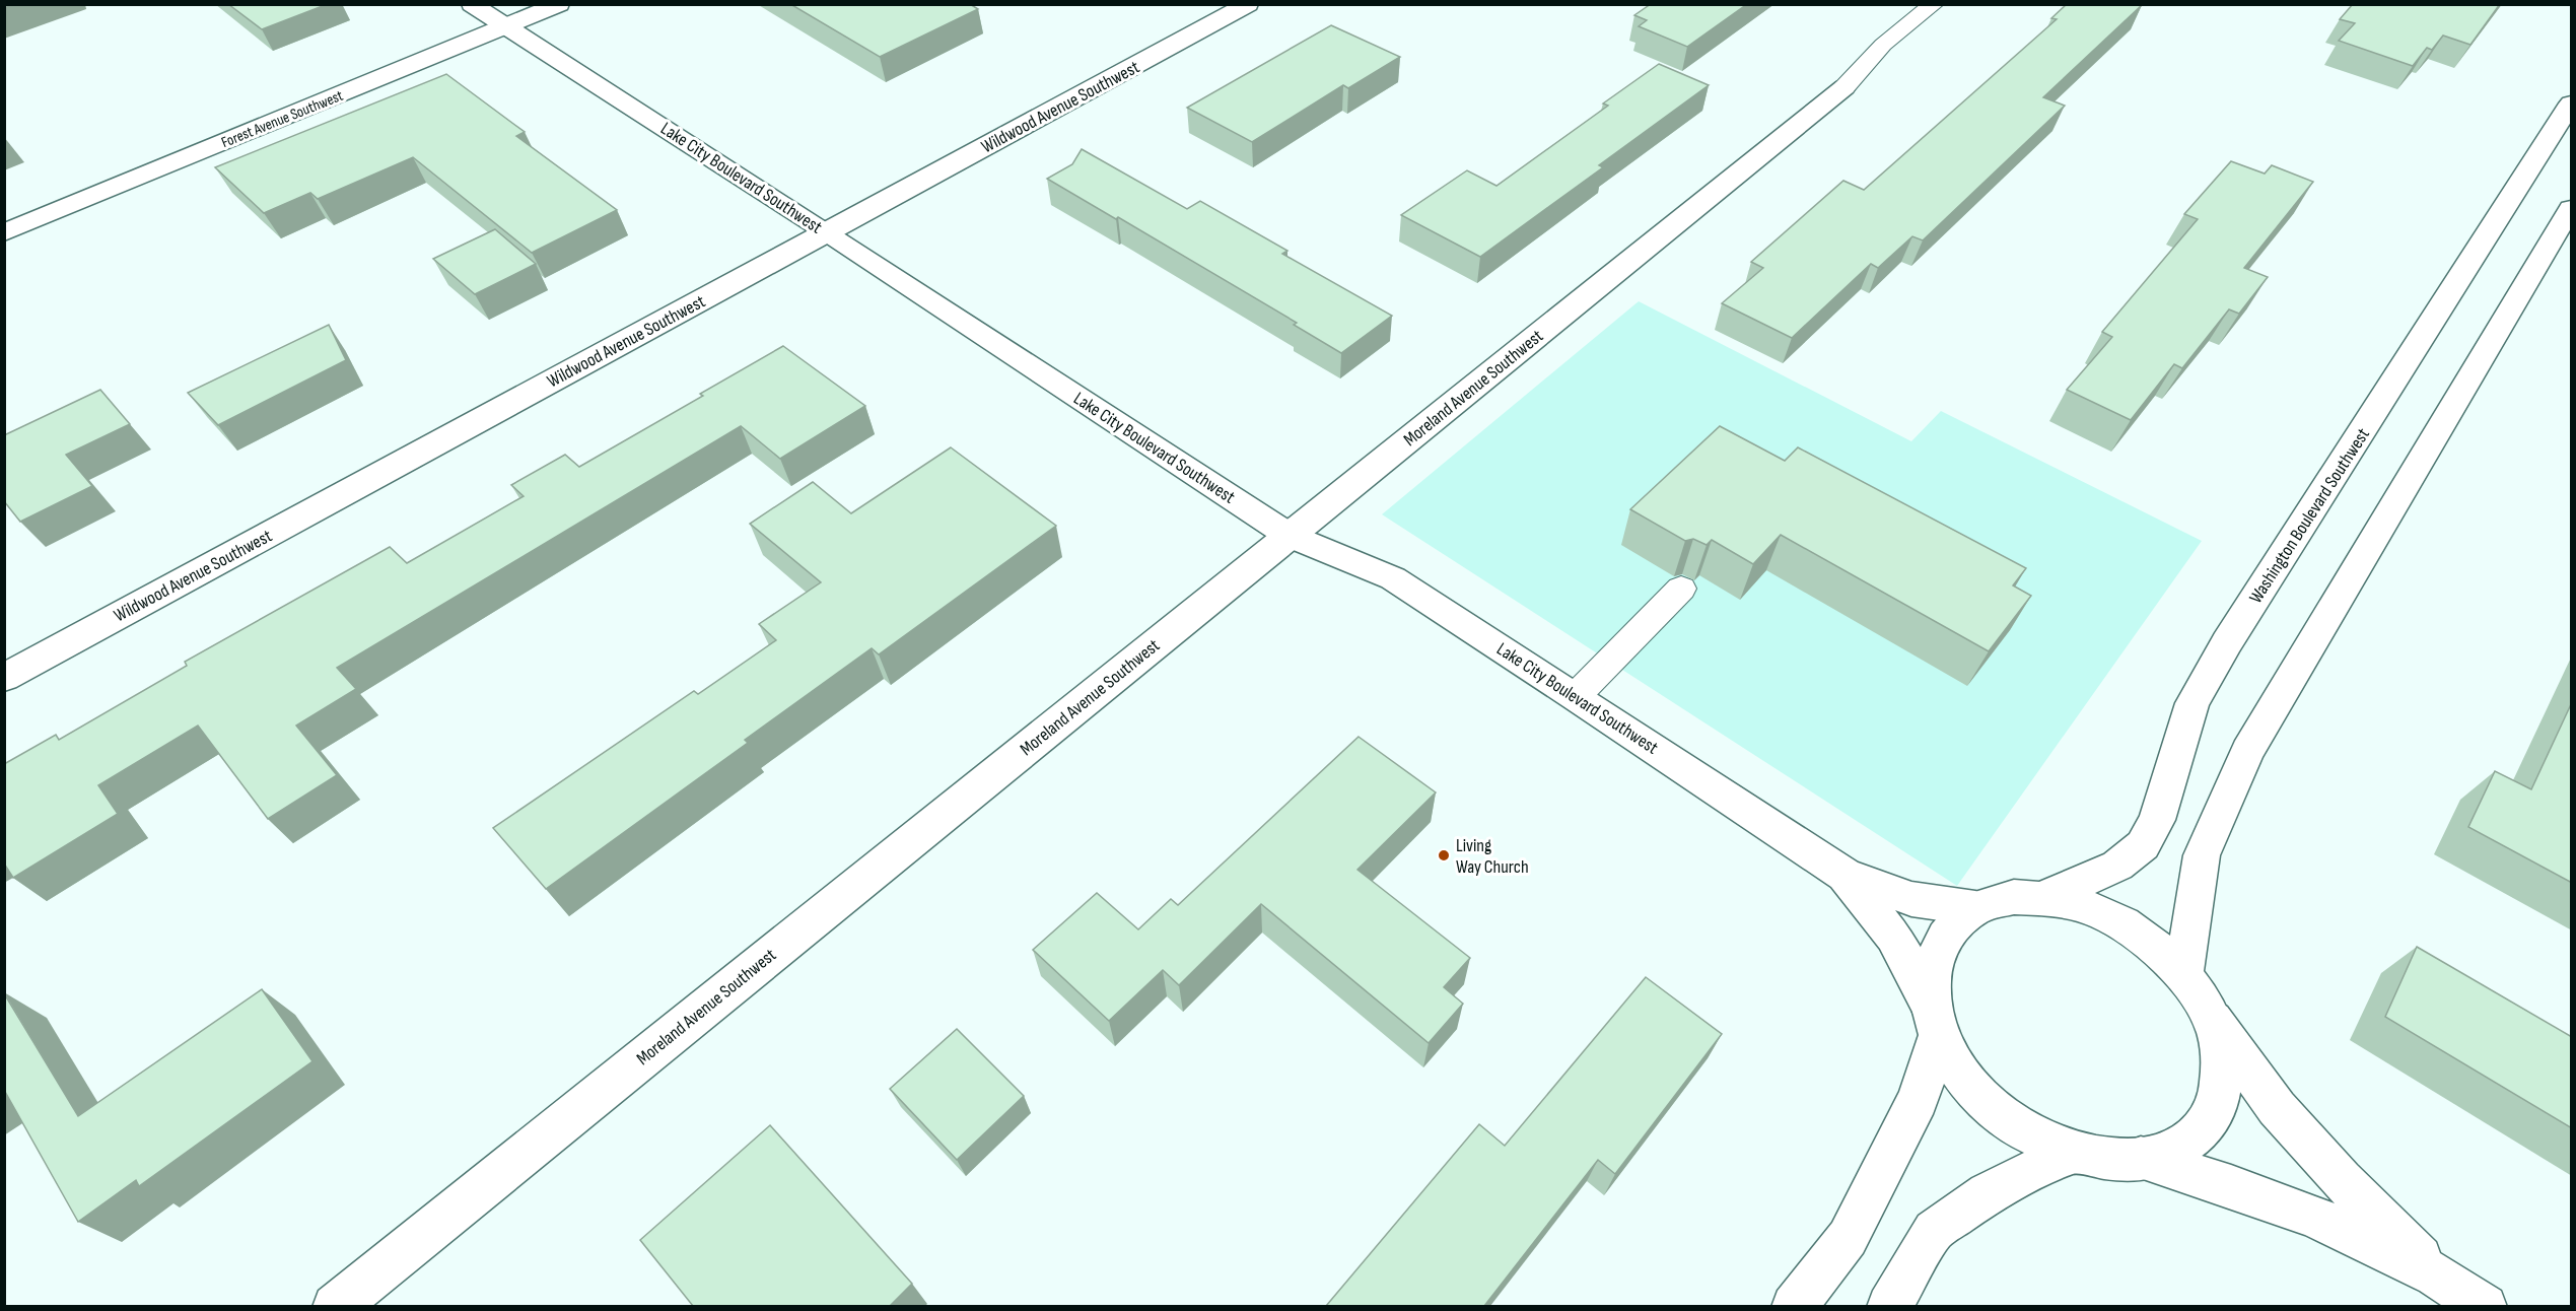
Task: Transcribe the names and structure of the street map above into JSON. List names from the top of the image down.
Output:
{
  "streets": {
    "street": [
      "Wildwood Avenue Southwest",
      "Forest Avenue Southwest",
      "Lake City Boulevard Southwest",
      "Moreland Avenue Southwest",
      "Washington Boulevard Southwest"
    ]
  },
  "crossings": [
    ["Wildwood Avenue Southwest", "Lake City Boulevard Southwest"],
    ["Forest Avenue Southwest", "Lake City Boulevard Southwest"],
    ["Lake City Boulevard Southwest", "Moreland Avenue Southwest"]
  ],
  "places": ["Living Way Church"]
}
